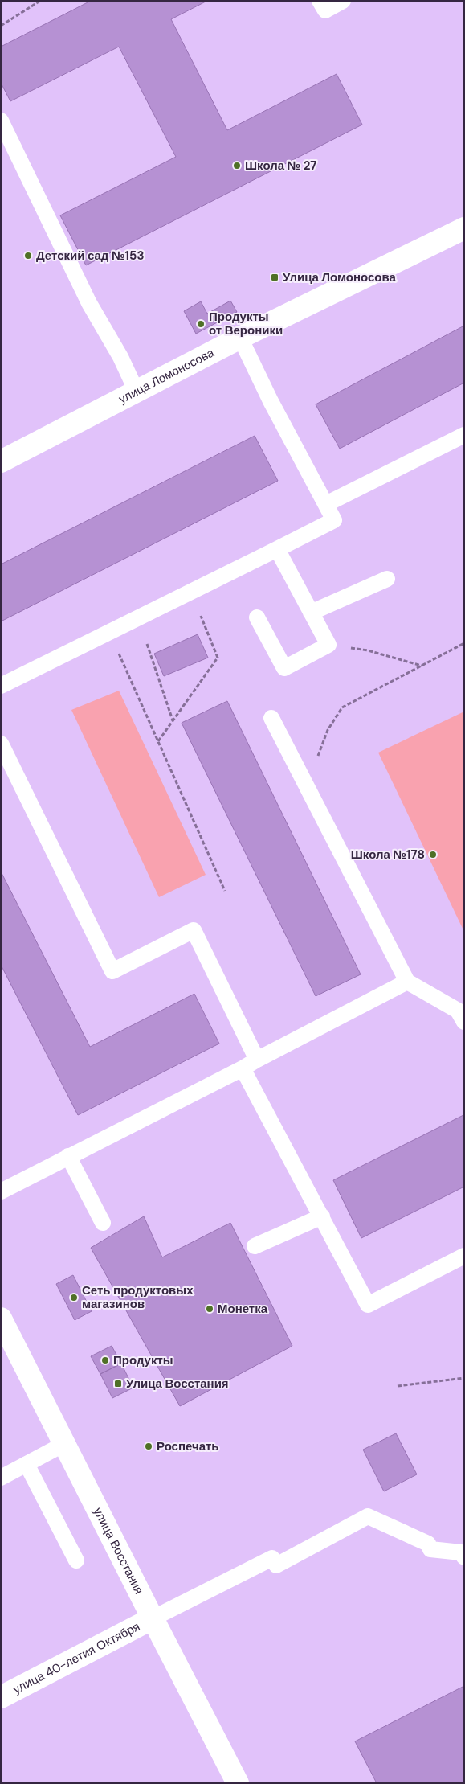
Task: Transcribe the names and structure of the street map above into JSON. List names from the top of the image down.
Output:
{
  "streets": {
    "street": ["улица Ломоносова", "улица Восстания", "улица 40-летия Октября"]
  },
  "crossings": [
    ["улица Восстания", "улица 40-летия Октября"]
  ],
  "places": {
    "other": [
      "Школа № 27",
      "Детский сад №153",
      "Продукты от Вероники",
      "Школа №178",
      "Сеть продуктовых магазинов",
      "Монетка",
      "Продукты",
      "Роспечать"
    ],
    "transit": ["Улица Ломоносова", "Улица Восстания"]
  }
}
